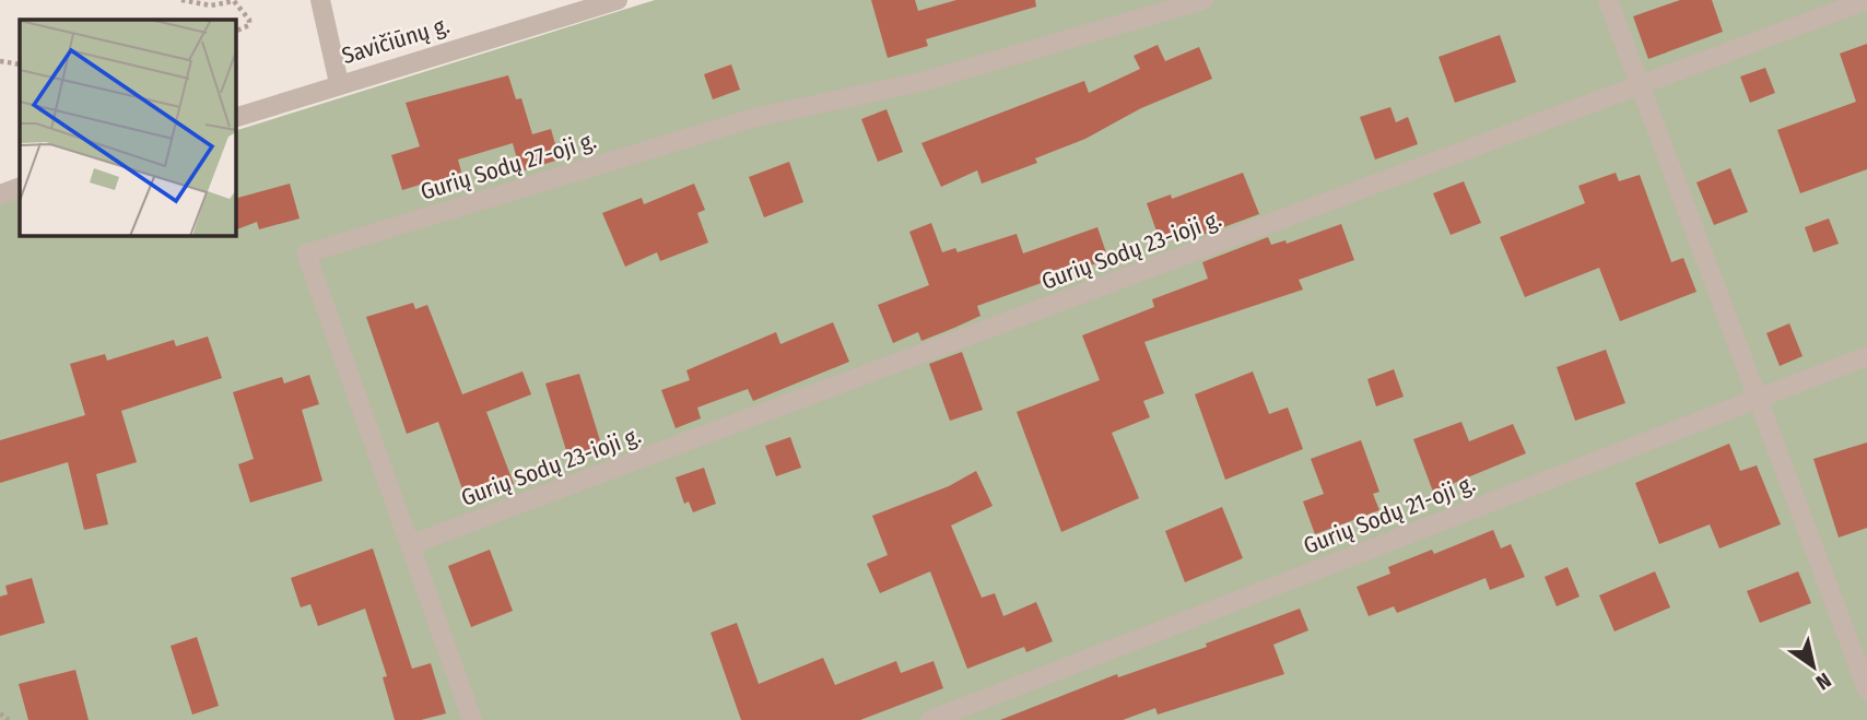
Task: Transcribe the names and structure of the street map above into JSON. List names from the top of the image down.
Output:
{
  "streets": {
    "street": [
      "Savičiūnų g.",
      "Gurių Sodų 27-oji g.",
      "Gurių Sodų 23-ioji g.",
      "Gurių Sodų 21-oji g."
    ]
  },
  "crossings": [
    ["Gurių Sodų 27-oji g.", "Gurių Sodų 23-ioji g."]
  ],
  "north": "bottom right"
}
